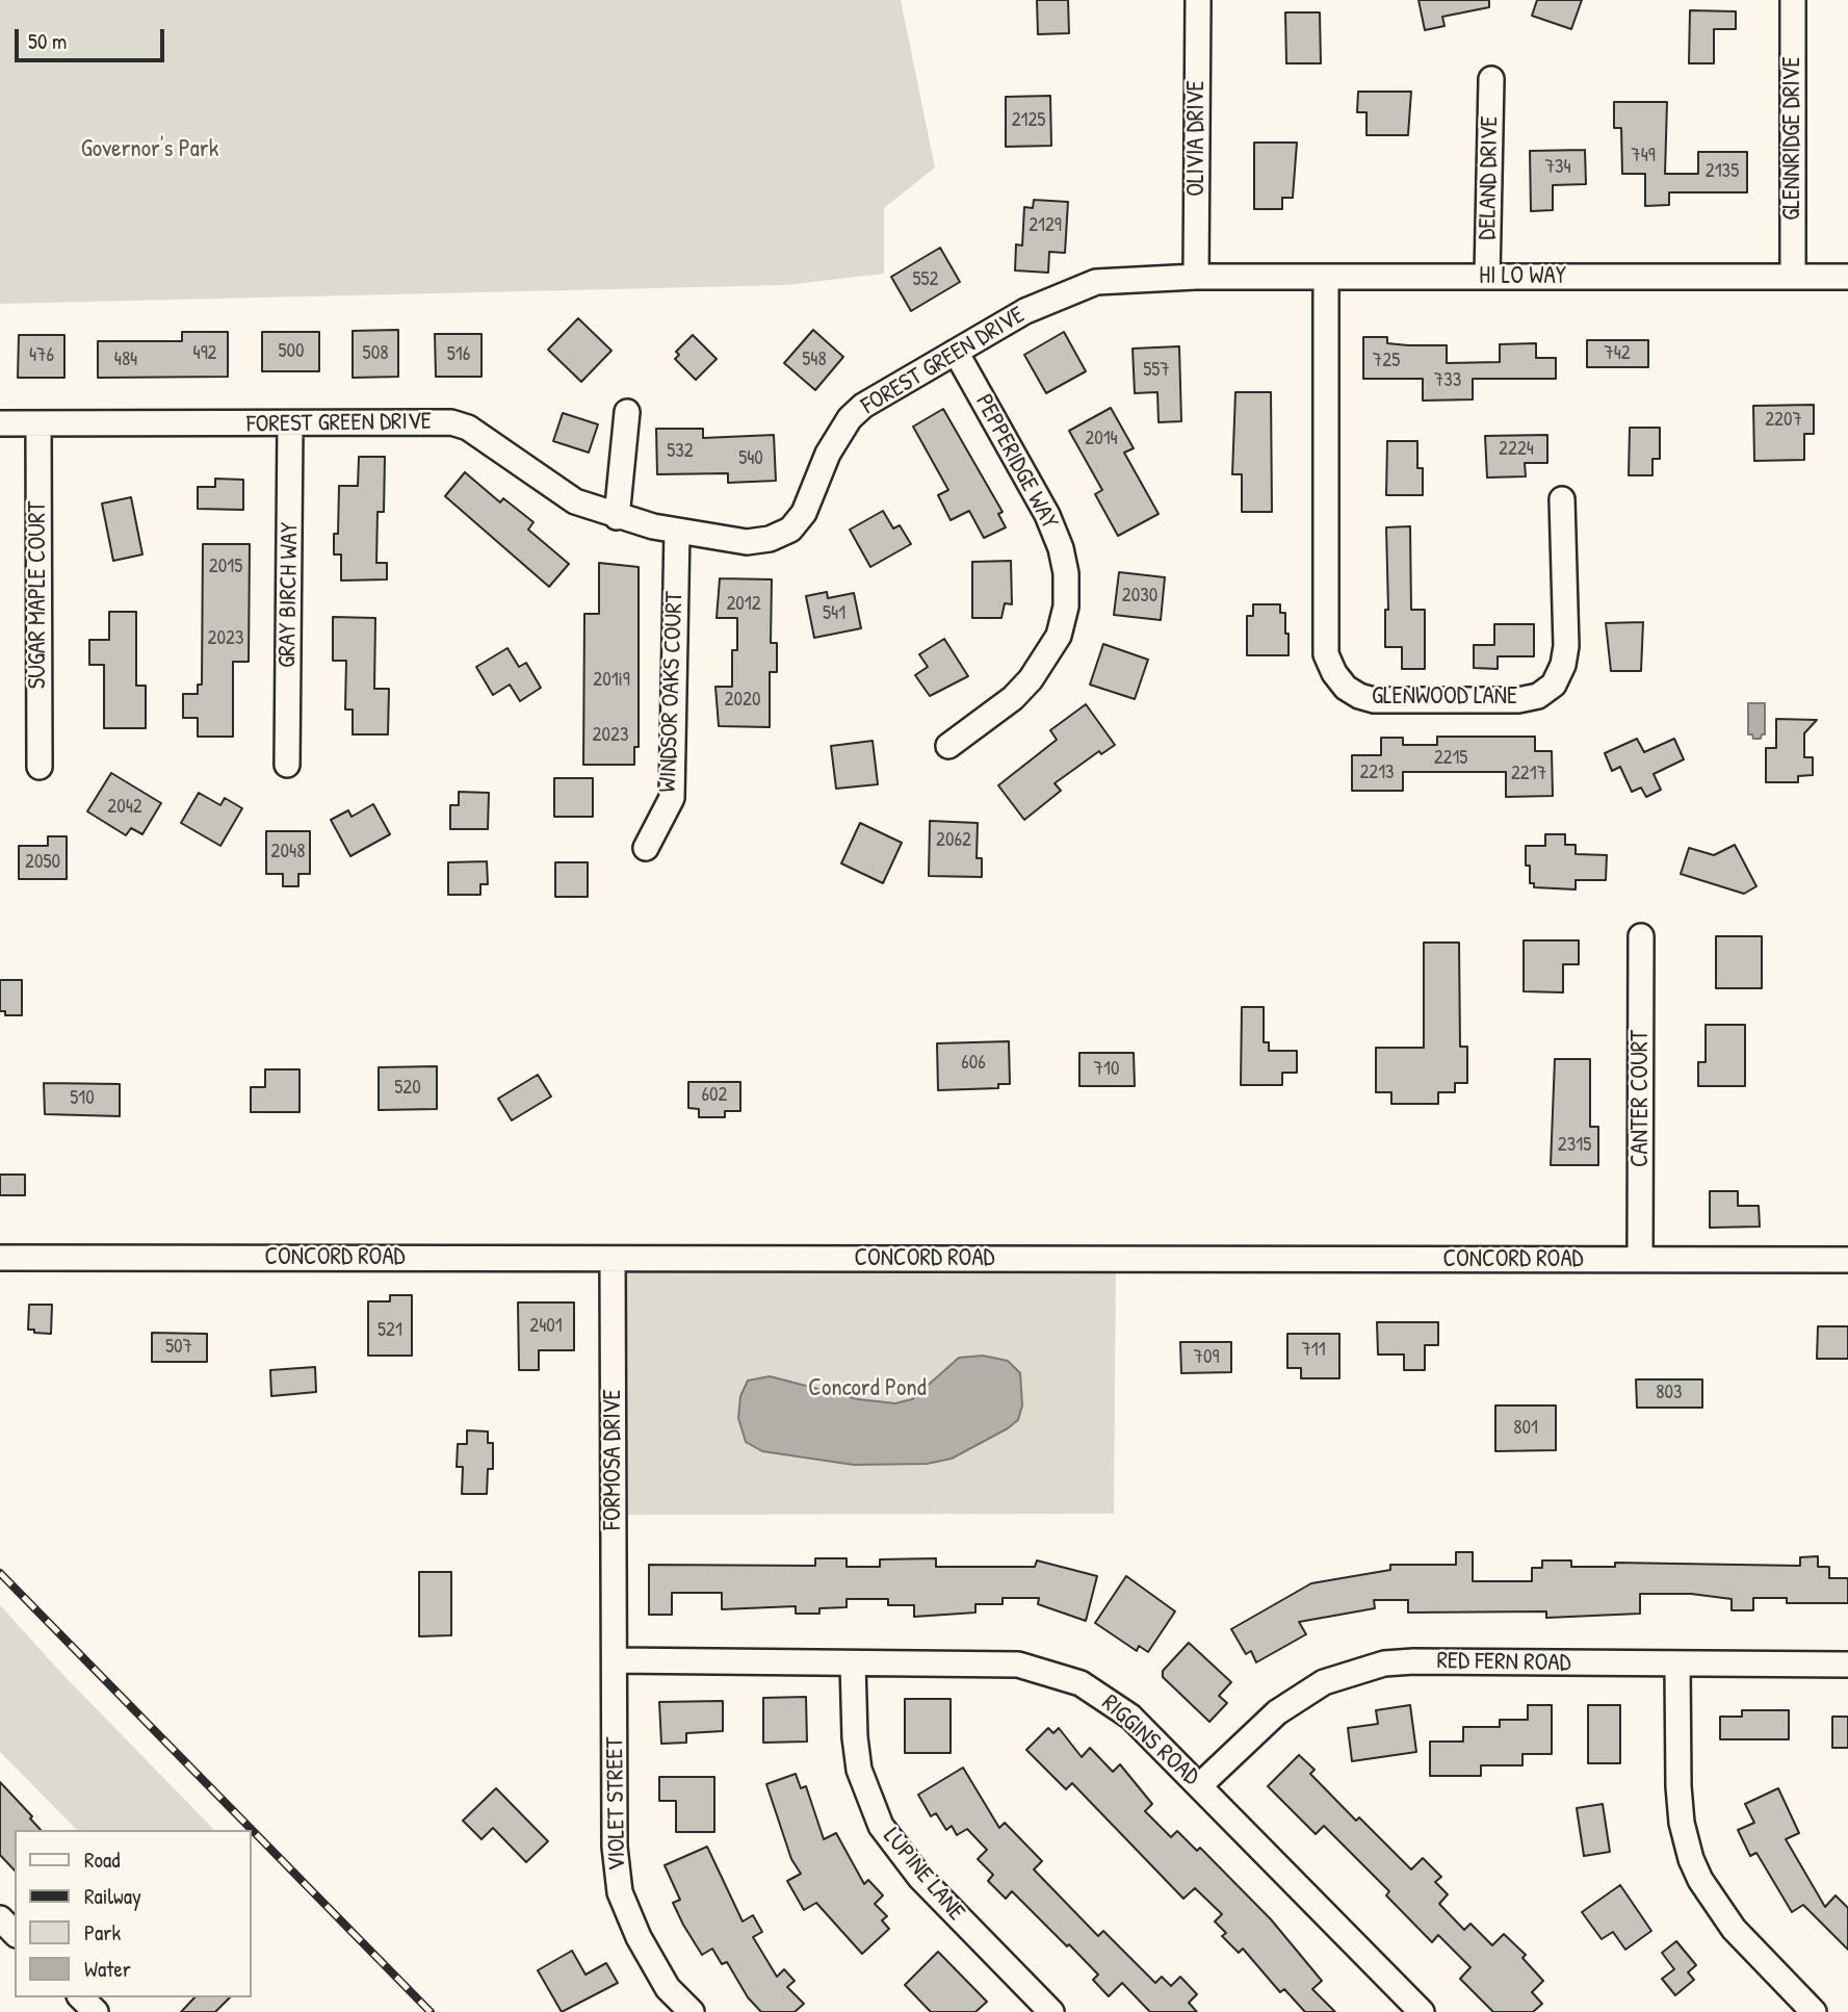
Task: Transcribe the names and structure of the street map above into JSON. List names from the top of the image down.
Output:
{
  "streets": {
    "street": [
      "OLIVIA DRIVE",
      "GLENNRIDGE DRIVE",
      "DELAND DRIVE",
      "HI LO WAY",
      "FOREST GREEN DRIVE",
      "PEPPERIDGE WAY",
      "SUGAR MAPLE COURT",
      "GRAY BIRCH WAY",
      "WINDSOR OAKS COURT",
      "GLENWOOD LANE",
      "CANTER COURT",
      "CONCORD ROAD",
      "FORMOSA DRIVE",
      "RED FERN ROAD",
      "RIGGINS ROAD",
      "VIOLET STREET",
      "LUPINE LANE"
    ]
  },
  "crossings": [
    ["OLIVIA DRIVE", "HI LO WAY"],
    ["OLIVIA DRIVE", "FOREST GREEN DRIVE"],
    ["GLENNRIDGE DRIVE", "HI LO WAY"],
    ["DELAND DRIVE", "HI LO WAY"],
    ["HI LO WAY", "FOREST GREEN DRIVE"],
    ["HI LO WAY", "GLENWOOD LANE"],
    ["FOREST GREEN DRIVE", "PEPPERIDGE WAY"],
    ["FOREST GREEN DRIVE", "SUGAR MAPLE COURT"],
    ["FOREST GREEN DRIVE", "GRAY BIRCH WAY"],
    ["FOREST GREEN DRIVE", "WINDSOR OAKS COURT"],
    ["CANTER COURT", "CONCORD ROAD"],
    ["CONCORD ROAD", "FORMOSA DRIVE"],
    ["FORMOSA DRIVE", "RIGGINS ROAD"],
    ["FORMOSA DRIVE", "VIOLET STREET"],
    ["RED FERN ROAD", "RIGGINS ROAD"],
    ["RIGGINS ROAD", "VIOLET STREET"],
    ["RIGGINS ROAD", "LUPINE LANE"]
  ],
  "parks": ["Governor's Park", "Concord Pond"],
  "house_numbers": [
    "2125",
    "749",
    "734",
    "2135",
    "2129",
    "552",
    "500",
    "492",
    "508",
    "742",
    "516",
    "476",
    "484",
    "548",
    "725",
    "557",
    "733",
    "2207",
    "2014",
    "2224",
    "532",
    "540",
    "2015",
    "2030",
    "2012",
    "541",
    "2023",
    "201i9",
    "2020",
    "2023",
    "2215",
    "2213",
    "2217",
    "2042",
    "2062",
    "2048",
    "2050",
    "606",
    "710",
    "520",
    "602",
    "510",
    "2315",
    "2401",
    "521",
    "507",
    "711",
    "709",
    "803",
    "801"
  ],
  "legend": [
    "Road",
    "Railway",
    "Park",
    "Water"
  ],
  "scale_bar": "50 m"
}
